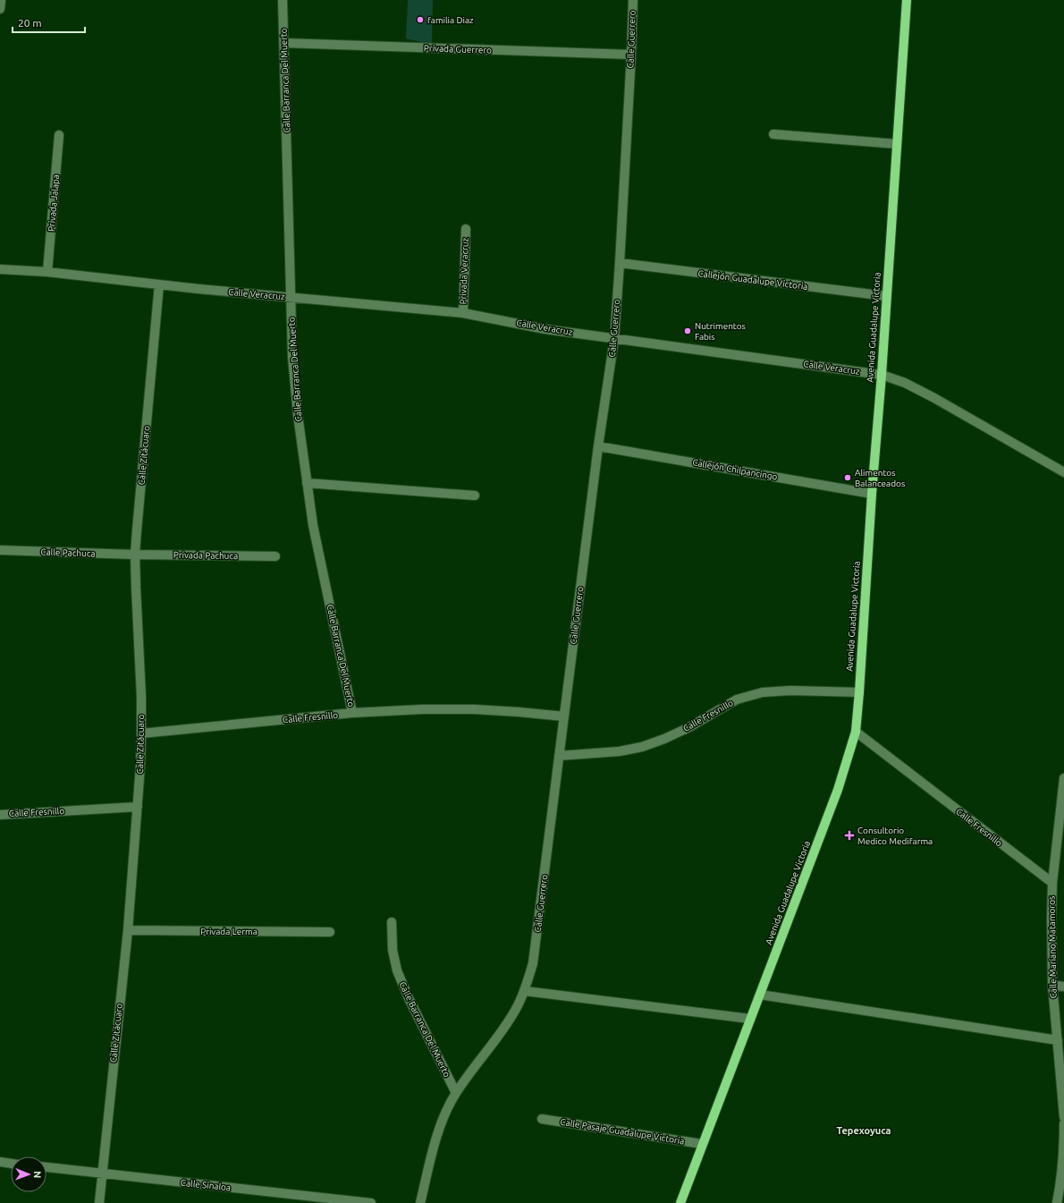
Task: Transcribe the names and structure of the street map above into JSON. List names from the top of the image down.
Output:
{
  "streets": {
    "main road": ["Avenida Guadalupe Victoria"],
    "street": [
      "Calle Guerrero",
      "Privada Guerrero",
      "Calle Barranca Del Muerto",
      "Privada Jalapa",
      "Privada Veracruz",
      "Callejón Guadalupe Victoria",
      "Calle Veracruz",
      "Calle Zitácuaro",
      "Callejón Chilpancingo",
      "Calle Pachuca",
      "Privada Pachuca",
      "Calle Fresnillo",
      "Privada Lerma",
      "Calle Mariano Matamoros",
      "Calle Pasaje Guadalupe Victoria",
      "Calle Sinaloa"
    ]
  },
  "crossings": [
    ["Calle Guerrero", "Privada Guerrero"],
    ["Calle Guerrero", "Calle Barranca Del Muerto"],
    ["Calle Guerrero", "Callejón Guadalupe Victoria"],
    ["Calle Guerrero", "Calle Veracruz"],
    ["Calle Guerrero", "Callejón Chilpancingo"],
    ["Calle Guerrero", "Calle Fresnillo"],
    ["Privada Guerrero", "Calle Barranca Del Muerto"],
    ["Calle Barranca Del Muerto", "Calle Veracruz"],
    ["Calle Barranca Del Muerto", "Calle Fresnillo"],
    ["Privada Jalapa", "Calle Veracruz"],
    ["Privada Veracruz", "Calle Veracruz"],
    ["Callejón Guadalupe Victoria", "Avenida Guadalupe Victoria"],
    ["Calle Veracruz", "Avenida Guadalupe Victoria"],
    ["Calle Veracruz", "Calle Zitácuaro"],
    ["Avenida Guadalupe Victoria", "Callejón Chilpancingo"],
    ["Avenida Guadalupe Victoria", "Calle Fresnillo"],
    ["Avenida Guadalupe Victoria", "Calle Pasaje Guadalupe Victoria"],
    ["Calle Zitácuaro", "Calle Pachuca"],
    ["Calle Zitácuaro", "Privada Pachuca"],
    ["Calle Zitácuaro", "Calle Fresnillo"],
    ["Calle Zitácuaro", "Privada Lerma"],
    ["Calle Zitácuaro", "Calle Sinaloa"],
    ["Calle Pachuca", "Privada Pachuca"],
    ["Calle Fresnillo", "Calle Mariano Matamoros"]
  ],
  "districts": ["Tepexoyuca"],
  "places": {
    "other": ["familia Diaz", "Nutrimentos Fabis", "Alimentos Balanceados"],
    "health": ["Consultorio Medico Medifarma"]
  },
  "scale_bar": "20 m",
  "north": "right"
}
